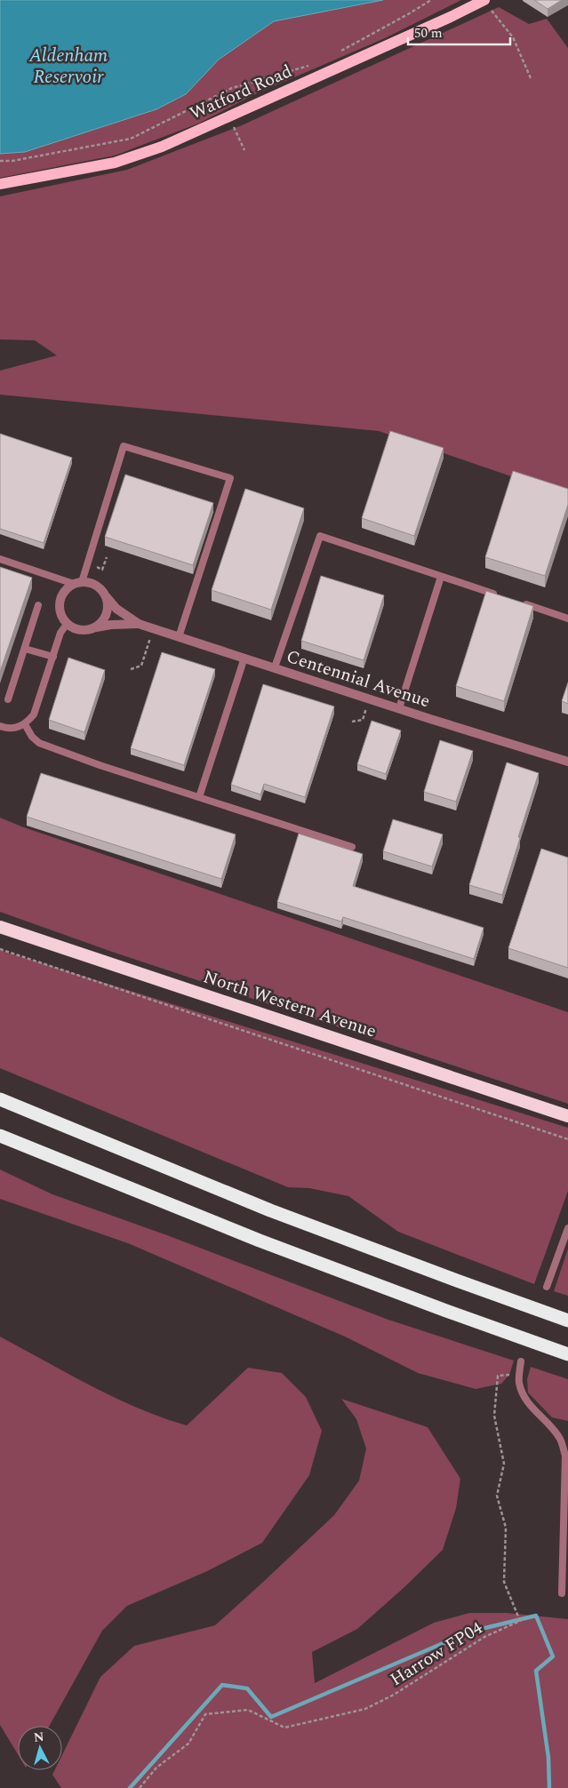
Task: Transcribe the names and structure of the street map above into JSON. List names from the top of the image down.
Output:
{
  "streets": {
    "highway": ["North Western Avenue"],
    "main road": ["Watford Road"],
    "street": ["Centennial Avenue"],
    "path": ["Harrow FP04"]
  },
  "water": ["Aldenham Reservoir"],
  "scale_bar": "50 m",
  "north": "top"
}
